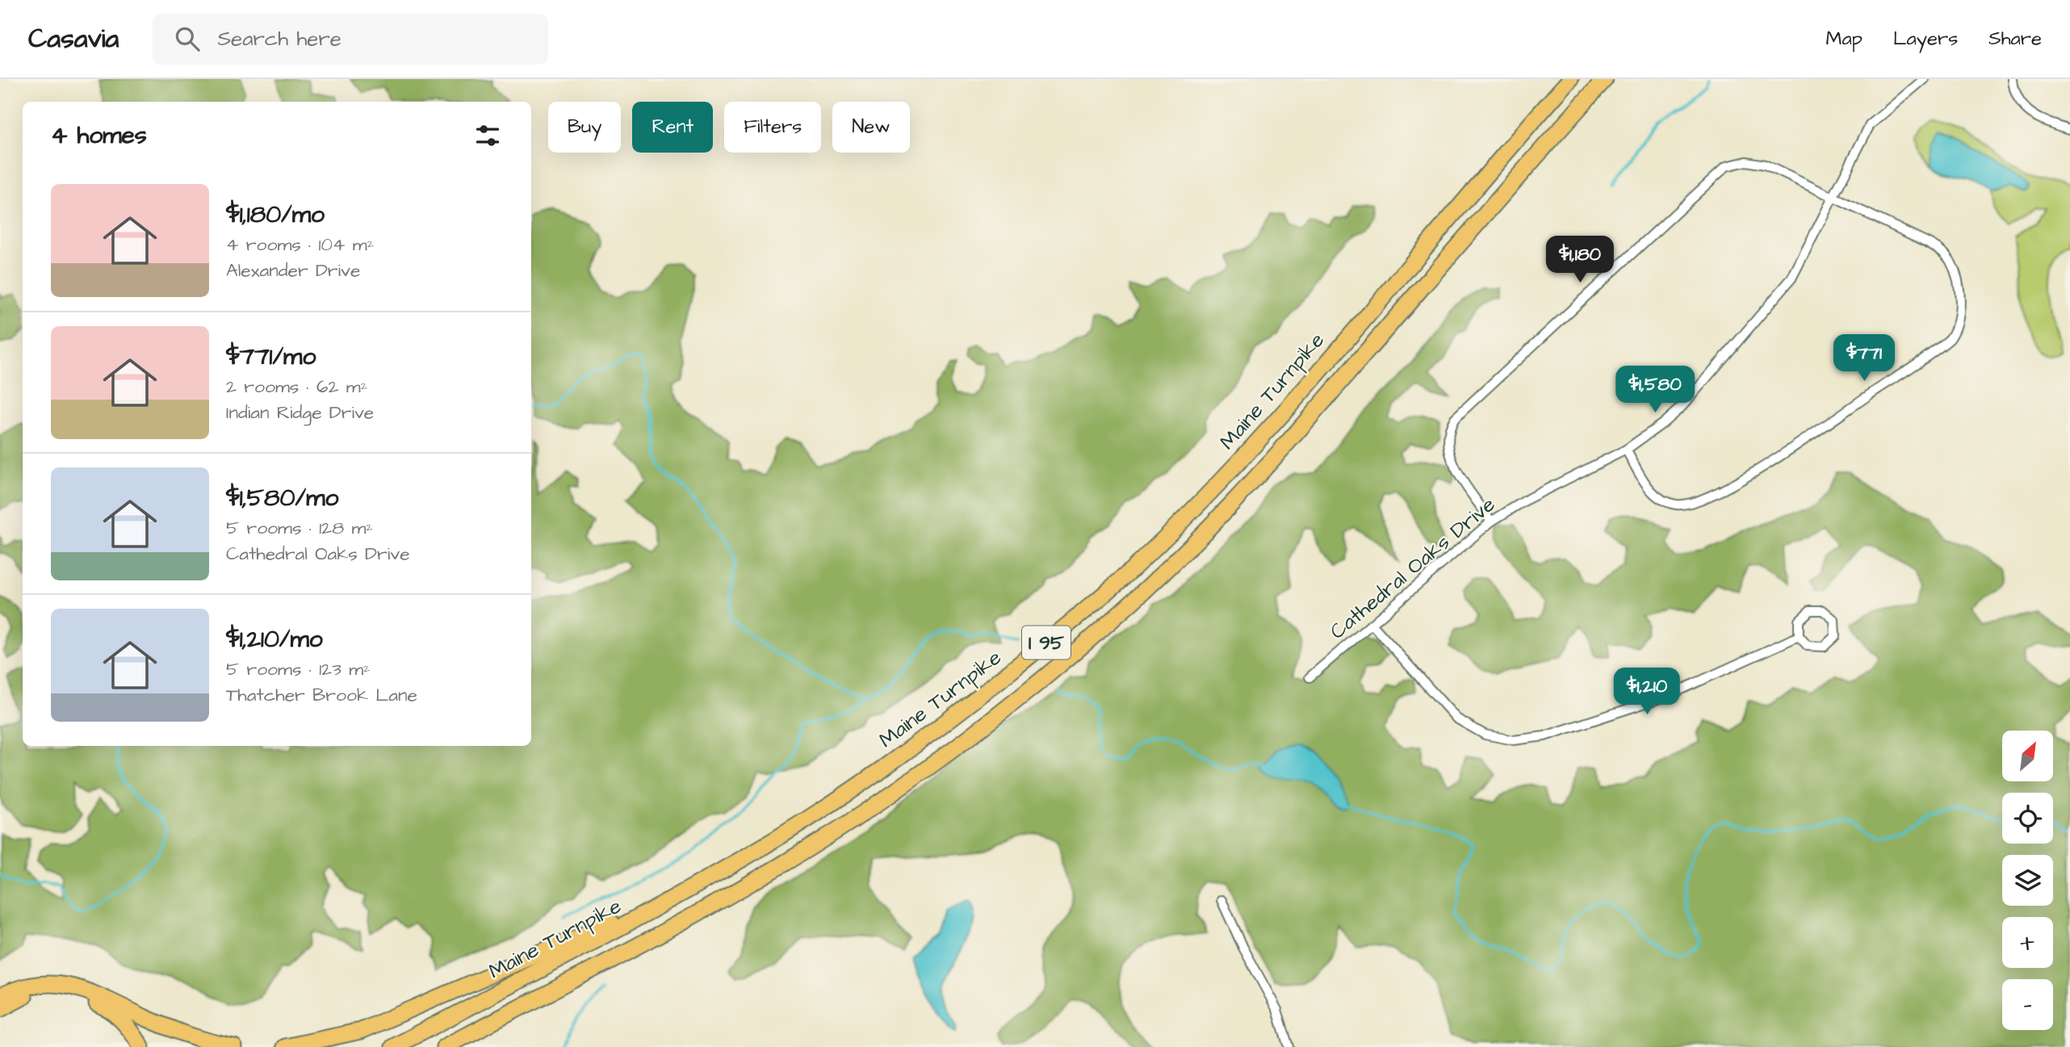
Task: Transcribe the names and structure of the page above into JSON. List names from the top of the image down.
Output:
{
  "streets": {
    "highway": ["Maine Turnpike", "I 95"],
    "street": ["Cathedral Oaks Drive"]
  },
  "north": "top right",
  "page": {
    "header": "Casavia",
    "search": "Search here",
    "nav": ["Map", "Layers", "Share"],
    "chip": [
      "Buy",
      "Rent",
      "Filters",
      "New"
    ],
    "heading": "4 homes",
    "list": [
      {
        "name": "$1,180/mo",
        "note": "4 rooms · 104 m² · Alexander Drive"
      },
      {
        "name": "$771/mo",
        "note": "2 rooms · 62 m² · Indian Ridge Drive"
      },
      {
        "name": "$1,580/mo",
        "note": "5 rooms · 128 m² · Cathedral Oaks Drive"
      },
      {
        "name": "$1,210/mo",
        "note": "5 rooms · 123 m² · Thatcher Brook Lane"
      }
    ],
    "price": [
      "$1,180",
      "$771",
      "$1,580",
      "$1,210"
    ],
    "map_buttons": ["+", "−"]
  }
}
